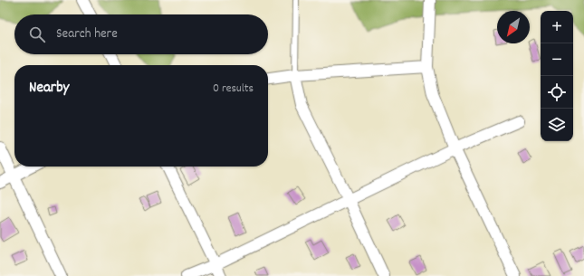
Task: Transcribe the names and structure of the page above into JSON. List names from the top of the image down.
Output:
{
  "north": "bottom left",
  "page": {
    "map_buttons": ["+", "−"],
    "search": "Search here",
    "heading": ["Nearby", "0 results"]
  }
}
